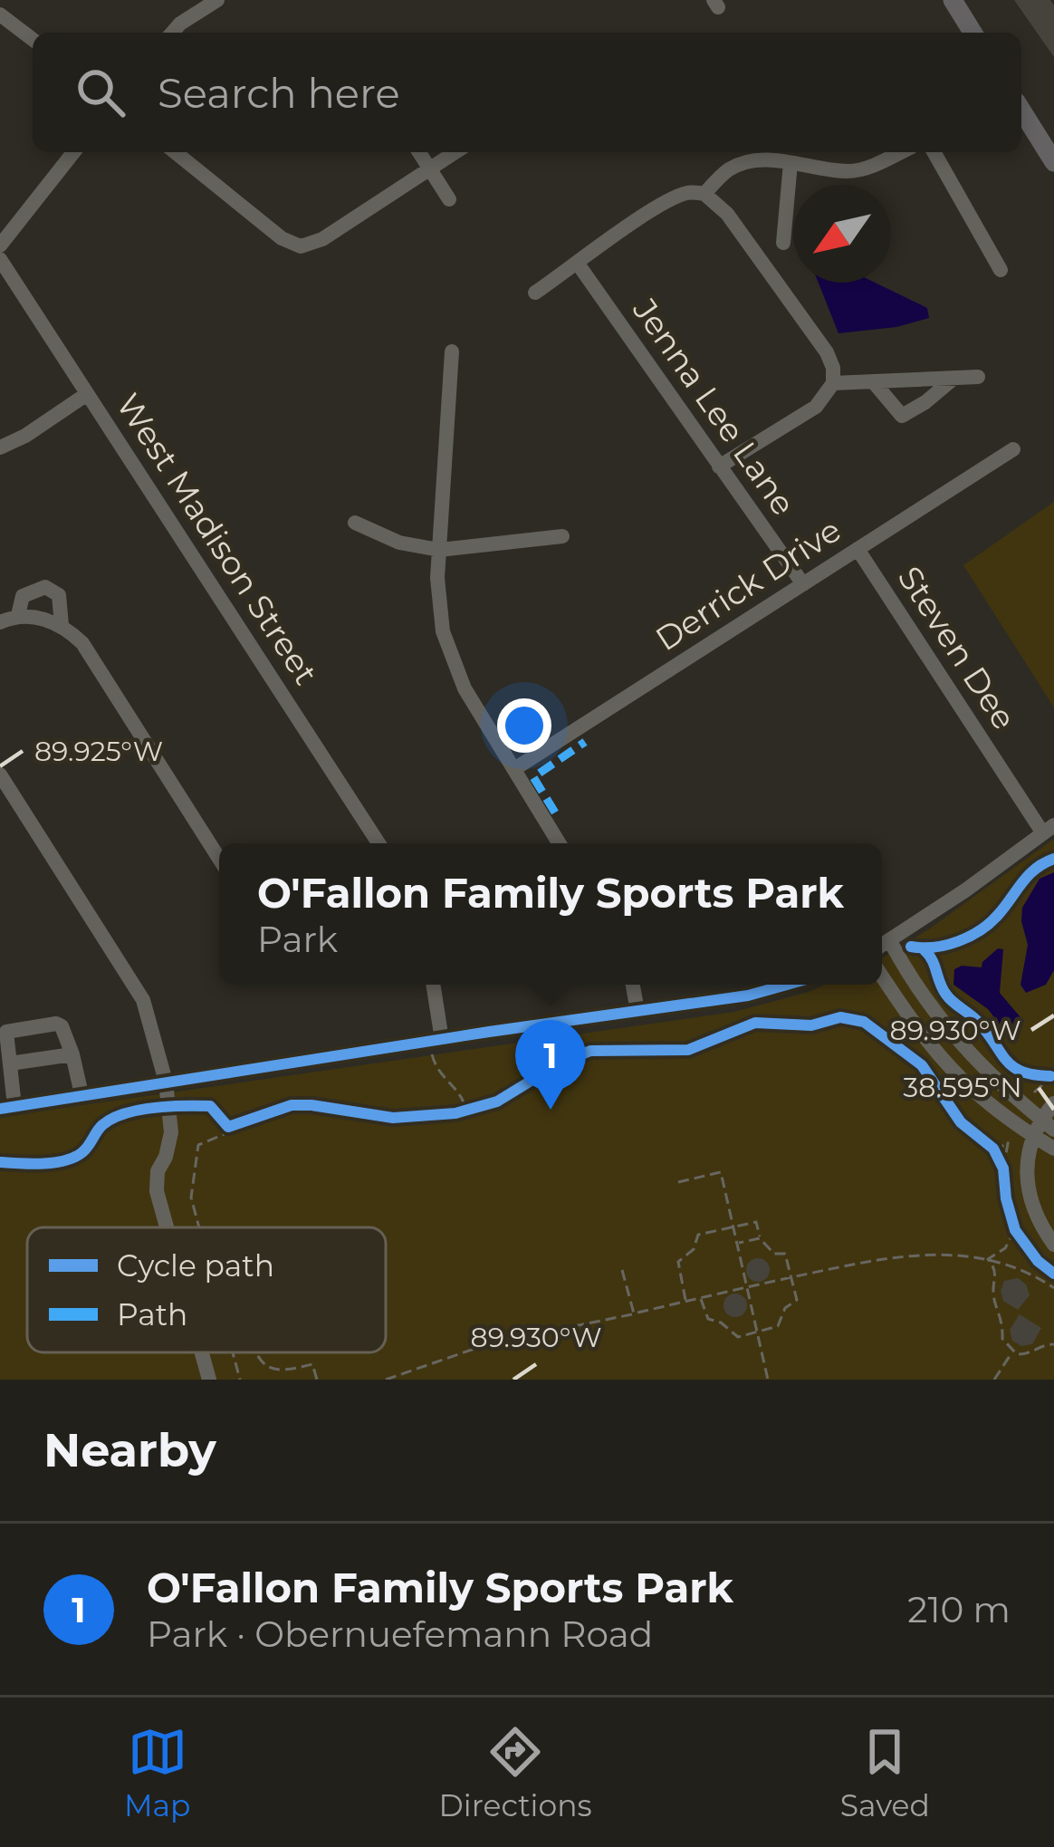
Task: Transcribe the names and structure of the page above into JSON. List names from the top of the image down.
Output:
{
  "streets": {
    "street": [
      "Jenna Lee Lane",
      "West Madison Street",
      "Derrick Drive",
      "Steven Dee"
    ]
  },
  "crossings": [
    ["Jenna Lee Lane", "Derrick Drive"],
    ["Derrick Drive", "Steven Dee"]
  ],
  "legend": ["Cycle path", "Path"],
  "north": "bottom left",
  "page": {
    "search": "Search here",
    "popup": ["O'Fallon Family Sports Park", "Park"],
    "pins": "1",
    "heading": "Nearby",
    "list": [
      {
        "mark": "1",
        "name": "O'Fallon Family Sports Park",
        "note": "Park · Obernuefemann Road",
        "value": "210 m"
      }
    ],
    "nav": ["Map", "Directions", "Saved"]
  },
  "coordinates": ["89.925°W", "89.930°W", "38.595°N"]
}
